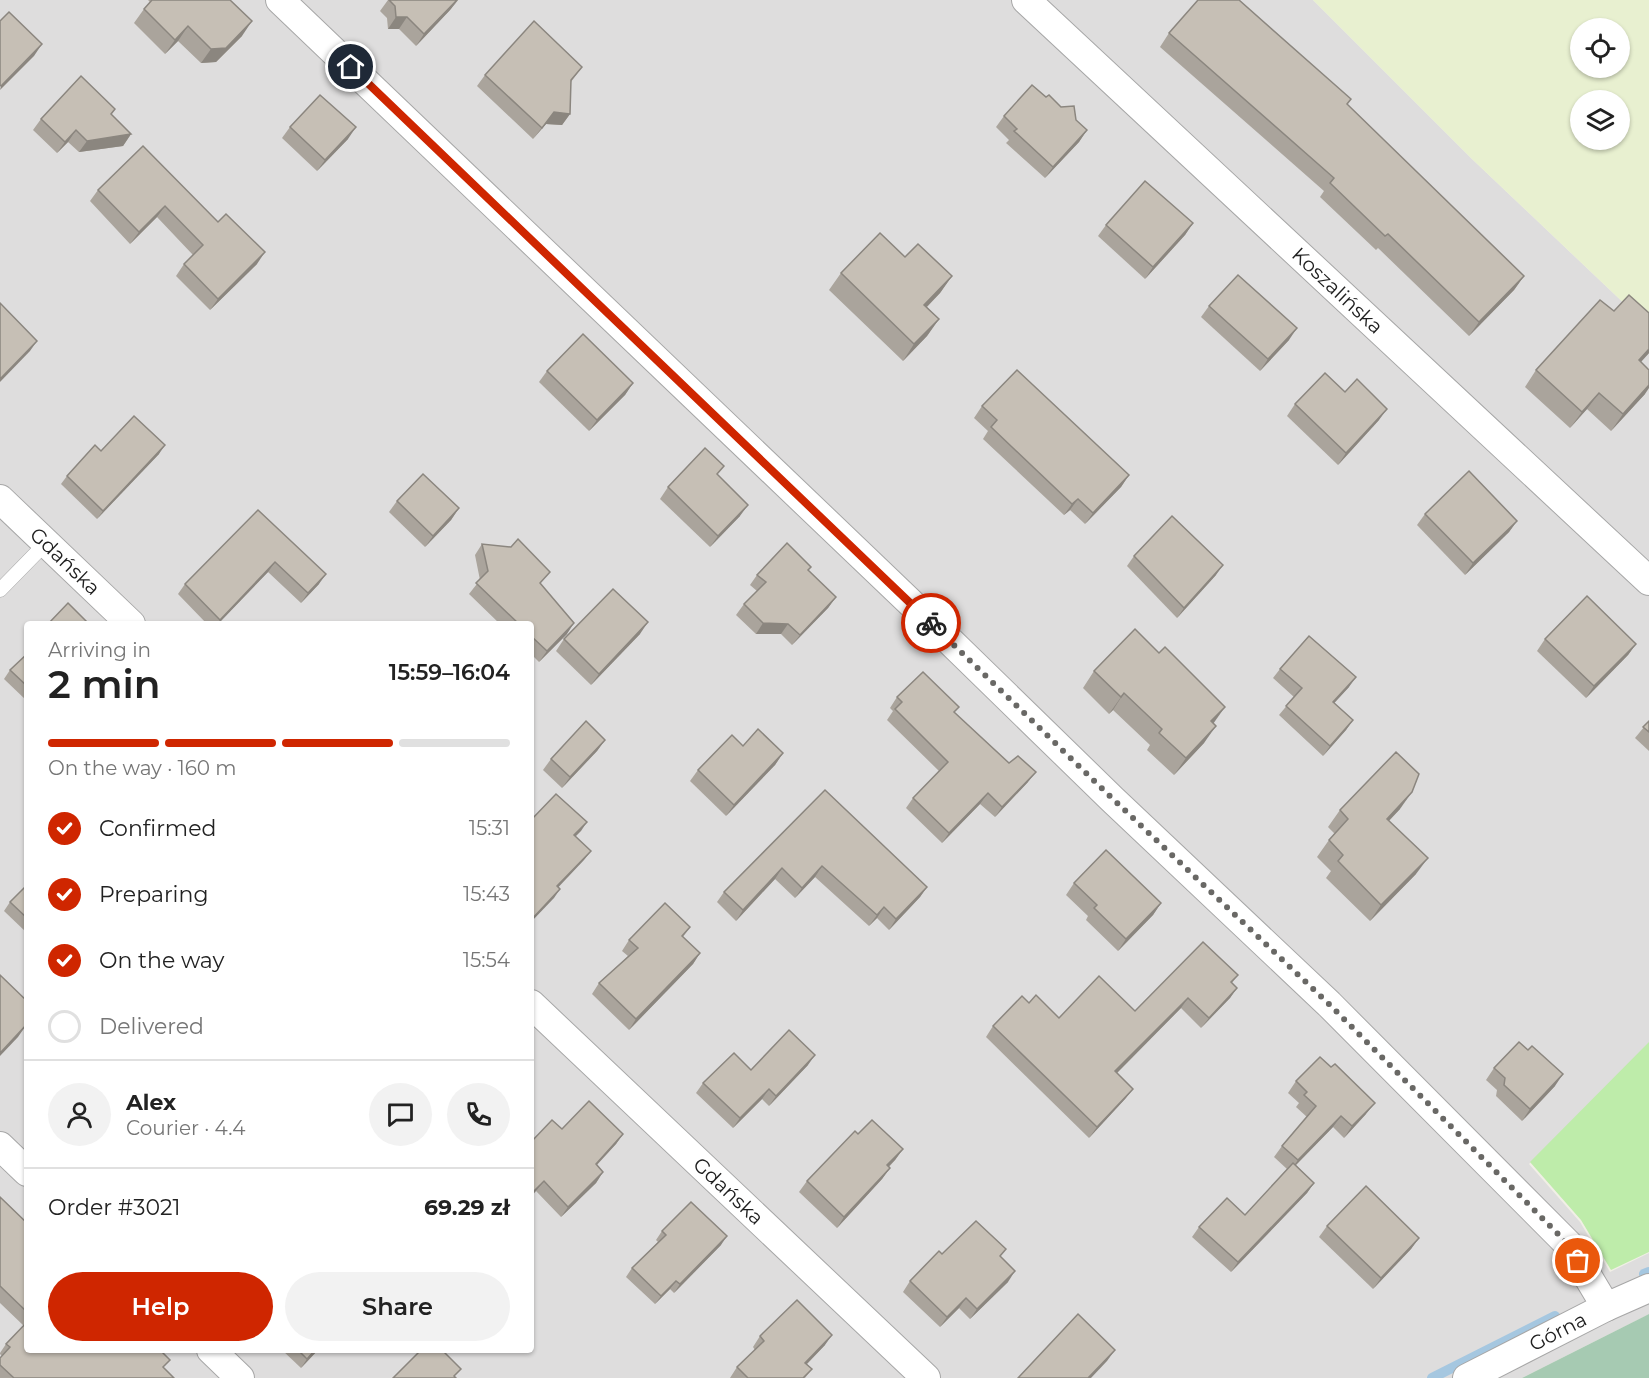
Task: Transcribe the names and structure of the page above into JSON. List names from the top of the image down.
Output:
{
  "streets": {
    "street": ["Koszalińska", "Gdańska", "Górna"]
  },
  "page": {
    "heading": ["2 min", "Arriving in", "15:59–16:04"],
    "panel": [
      "Alex",
      "Courier · 4.4",
      "Order #3021",
      "69.29 zł"
    ],
    "bar": "On the way · 160 m",
    "list": [
      ["Confirmed", "15:31"],
      ["Preparing", "15:43"],
      ["On the way", "15:54"],
      "Delivered"
    ],
    "buttons": ["Help", "Share"]
  }
}
